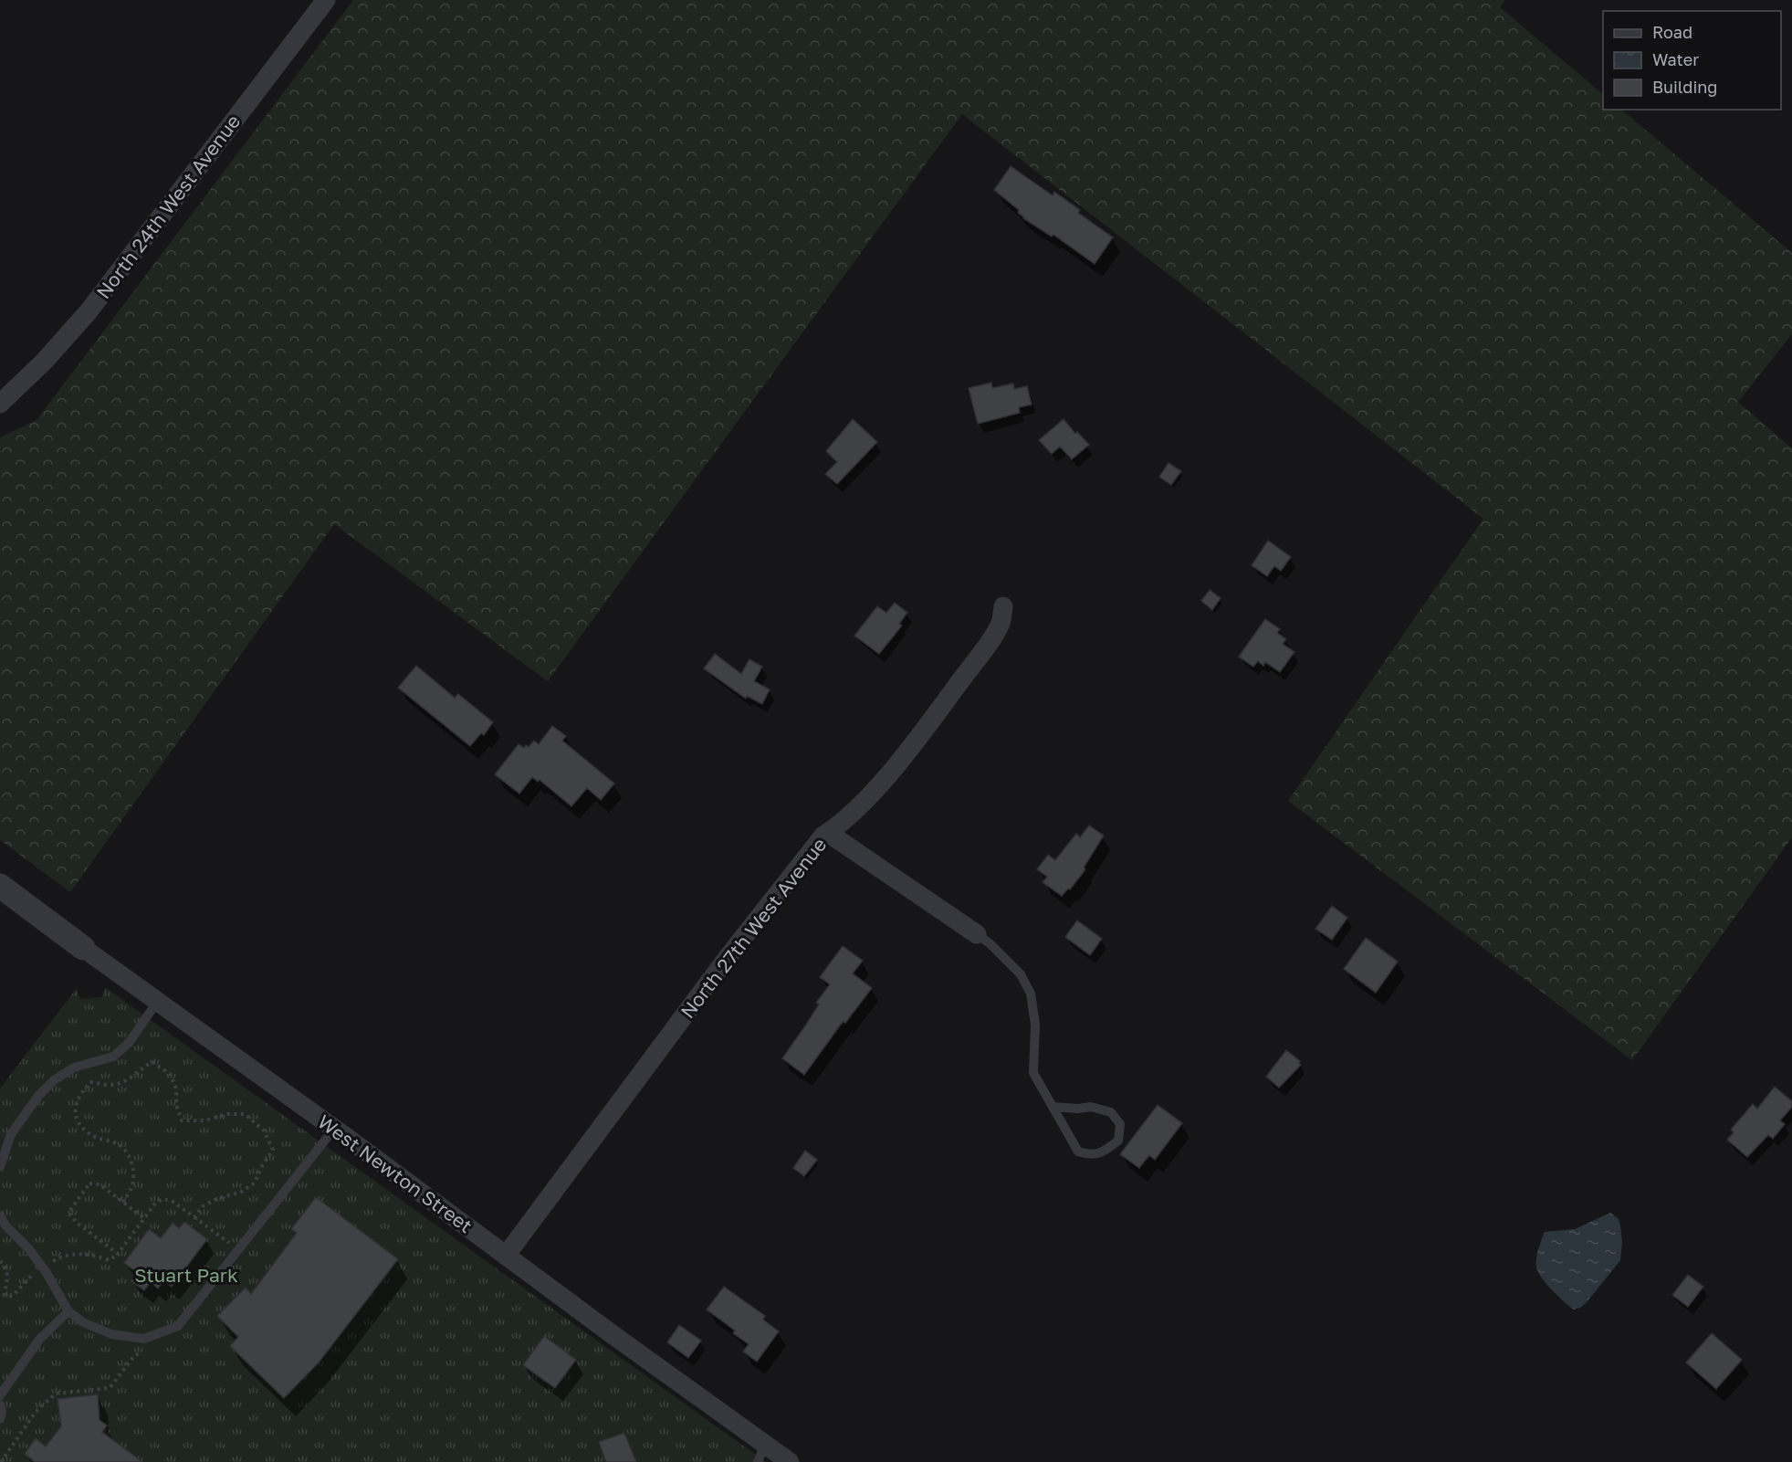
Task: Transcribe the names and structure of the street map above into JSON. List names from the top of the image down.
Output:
{
  "streets": {
    "street": ["North 24th West Avenue", "North 27th West Avenue", "West Newton Street"]
  },
  "crossings": [
    ["North 27th West Avenue", "West Newton Street"]
  ],
  "parks": ["Stuart Park"],
  "legend": ["Road", "Water", "Building"]
}
